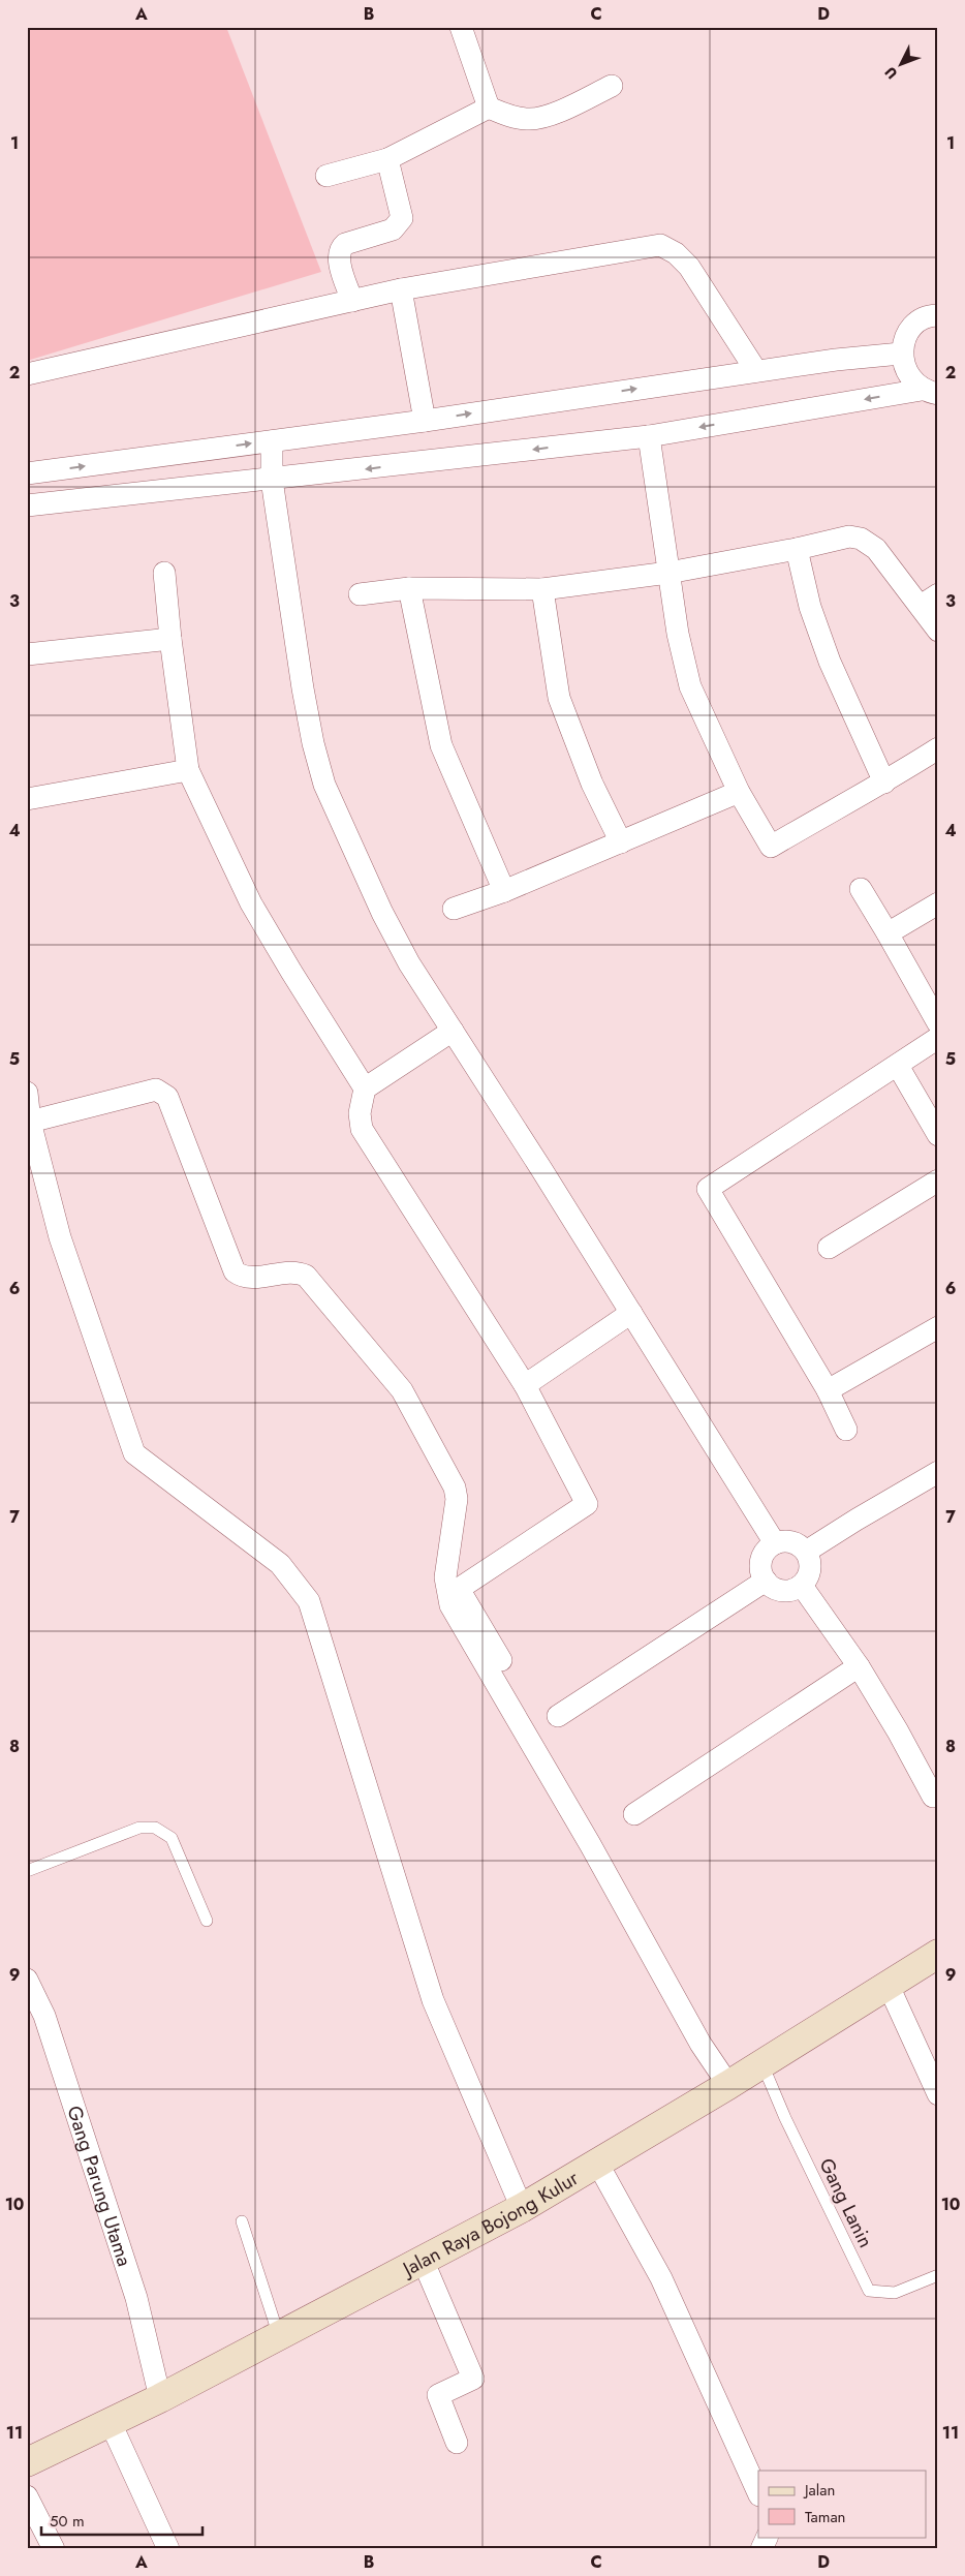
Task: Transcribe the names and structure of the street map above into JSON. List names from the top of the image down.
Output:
{
  "streets": {
    "main road": ["Jalan Raya Bojong Kulur"],
    "street": ["Gang Parung Utama"],
    "lane": ["Gang Lanin"]
  },
  "crossings": [
    ["Gang Parung Utama", "Jalan Raya Bojong Kulur"],
    ["Gang Lanin", "Jalan Raya Bojong Kulur"]
  ],
  "legend": ["Jalan", "Taman"],
  "scale_bar": "50 m",
  "north": "bottom left",
  "grid": {
    "columns": [
      "A",
      "B",
      "C",
      "D"
    ],
    "rows": [
      "1",
      "2",
      "3",
      "4",
      "5",
      "6",
      "7",
      "8",
      "9",
      "10",
      "11"
    ]
  }
}
